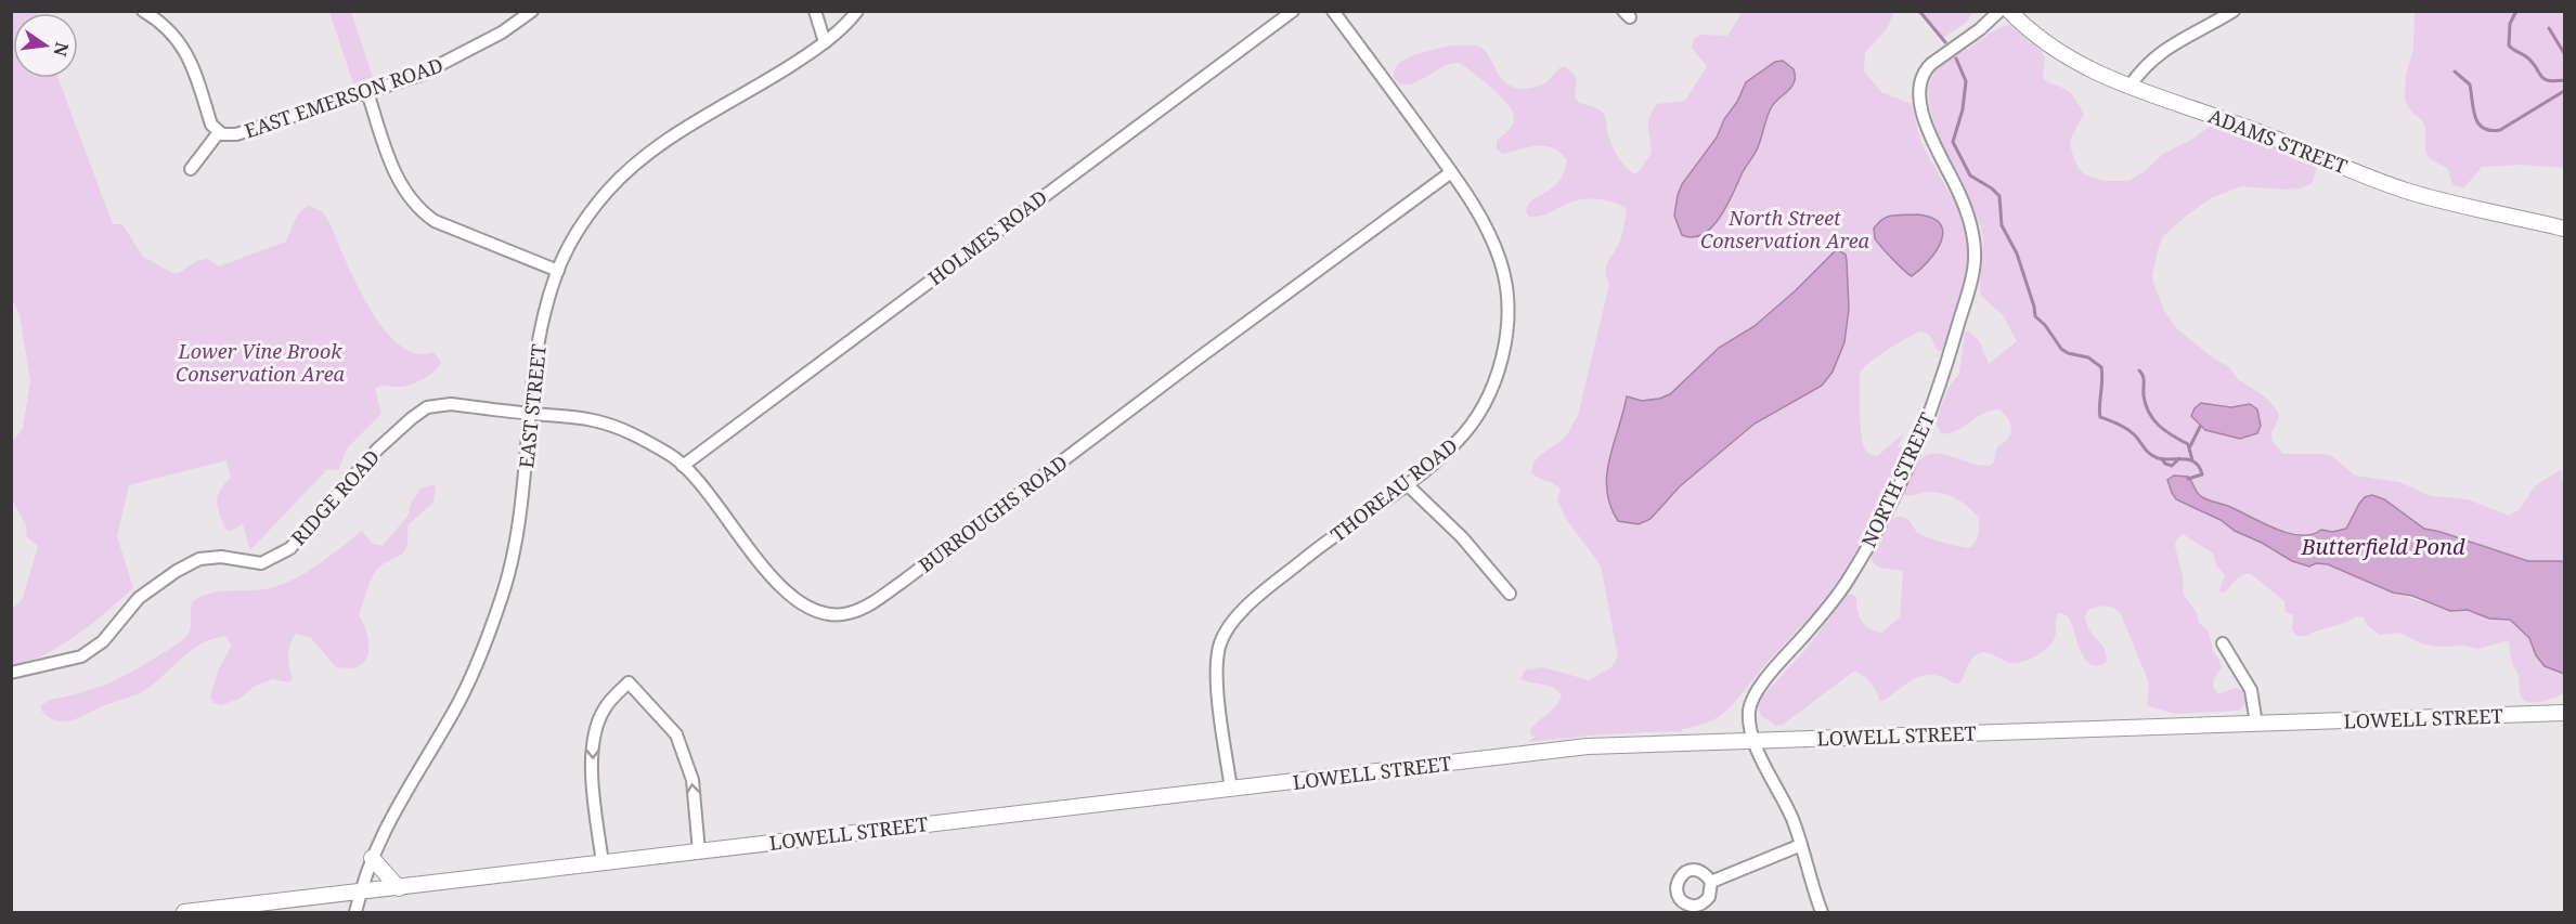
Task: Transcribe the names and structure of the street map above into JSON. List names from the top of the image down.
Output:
{
  "streets": {
    "main road": ["ADAMS STREET", "LOWELL STREET"],
    "street": [
      "EAST EMERSON ROAD",
      "HOLMES ROAD",
      "EAST STREET",
      "NORTH STREET",
      "THOREAU ROAD",
      "RIDGE ROAD",
      "BURROUGHS ROAD"
    ]
  },
  "crossings": [
    ["HOLMES ROAD", "BURROUGHS ROAD"],
    ["EAST STREET", "RIDGE ROAD"],
    ["EAST STREET", "BURROUGHS ROAD"],
    ["EAST STREET", "LOWELL STREET"],
    ["NORTH STREET", "LOWELL STREET"],
    ["THOREAU ROAD", "BURROUGHS ROAD"],
    ["THOREAU ROAD", "LOWELL STREET"],
    ["RIDGE ROAD", "BURROUGHS ROAD"]
  ],
  "water": ["Butterfield Pond"],
  "parks": ["North Street Conservation Area", "Lower Vine Brook Conservation Area"],
  "north": "right"
}
